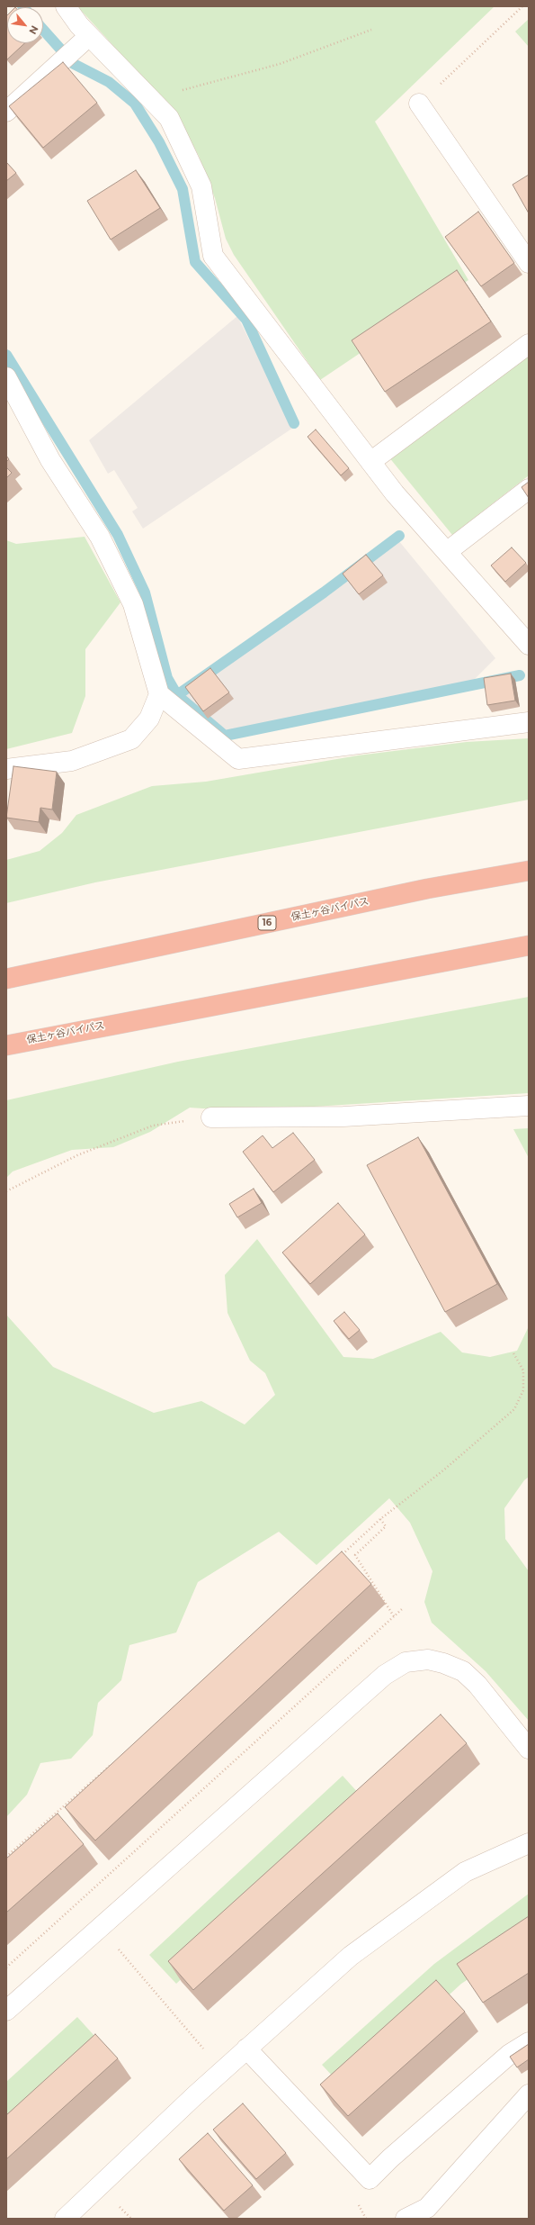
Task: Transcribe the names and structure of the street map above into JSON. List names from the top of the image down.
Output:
{
  "streets": {
    "highway": ["保土ヶ谷バイパス", "16"]
  },
  "north": "bottom right"
}
